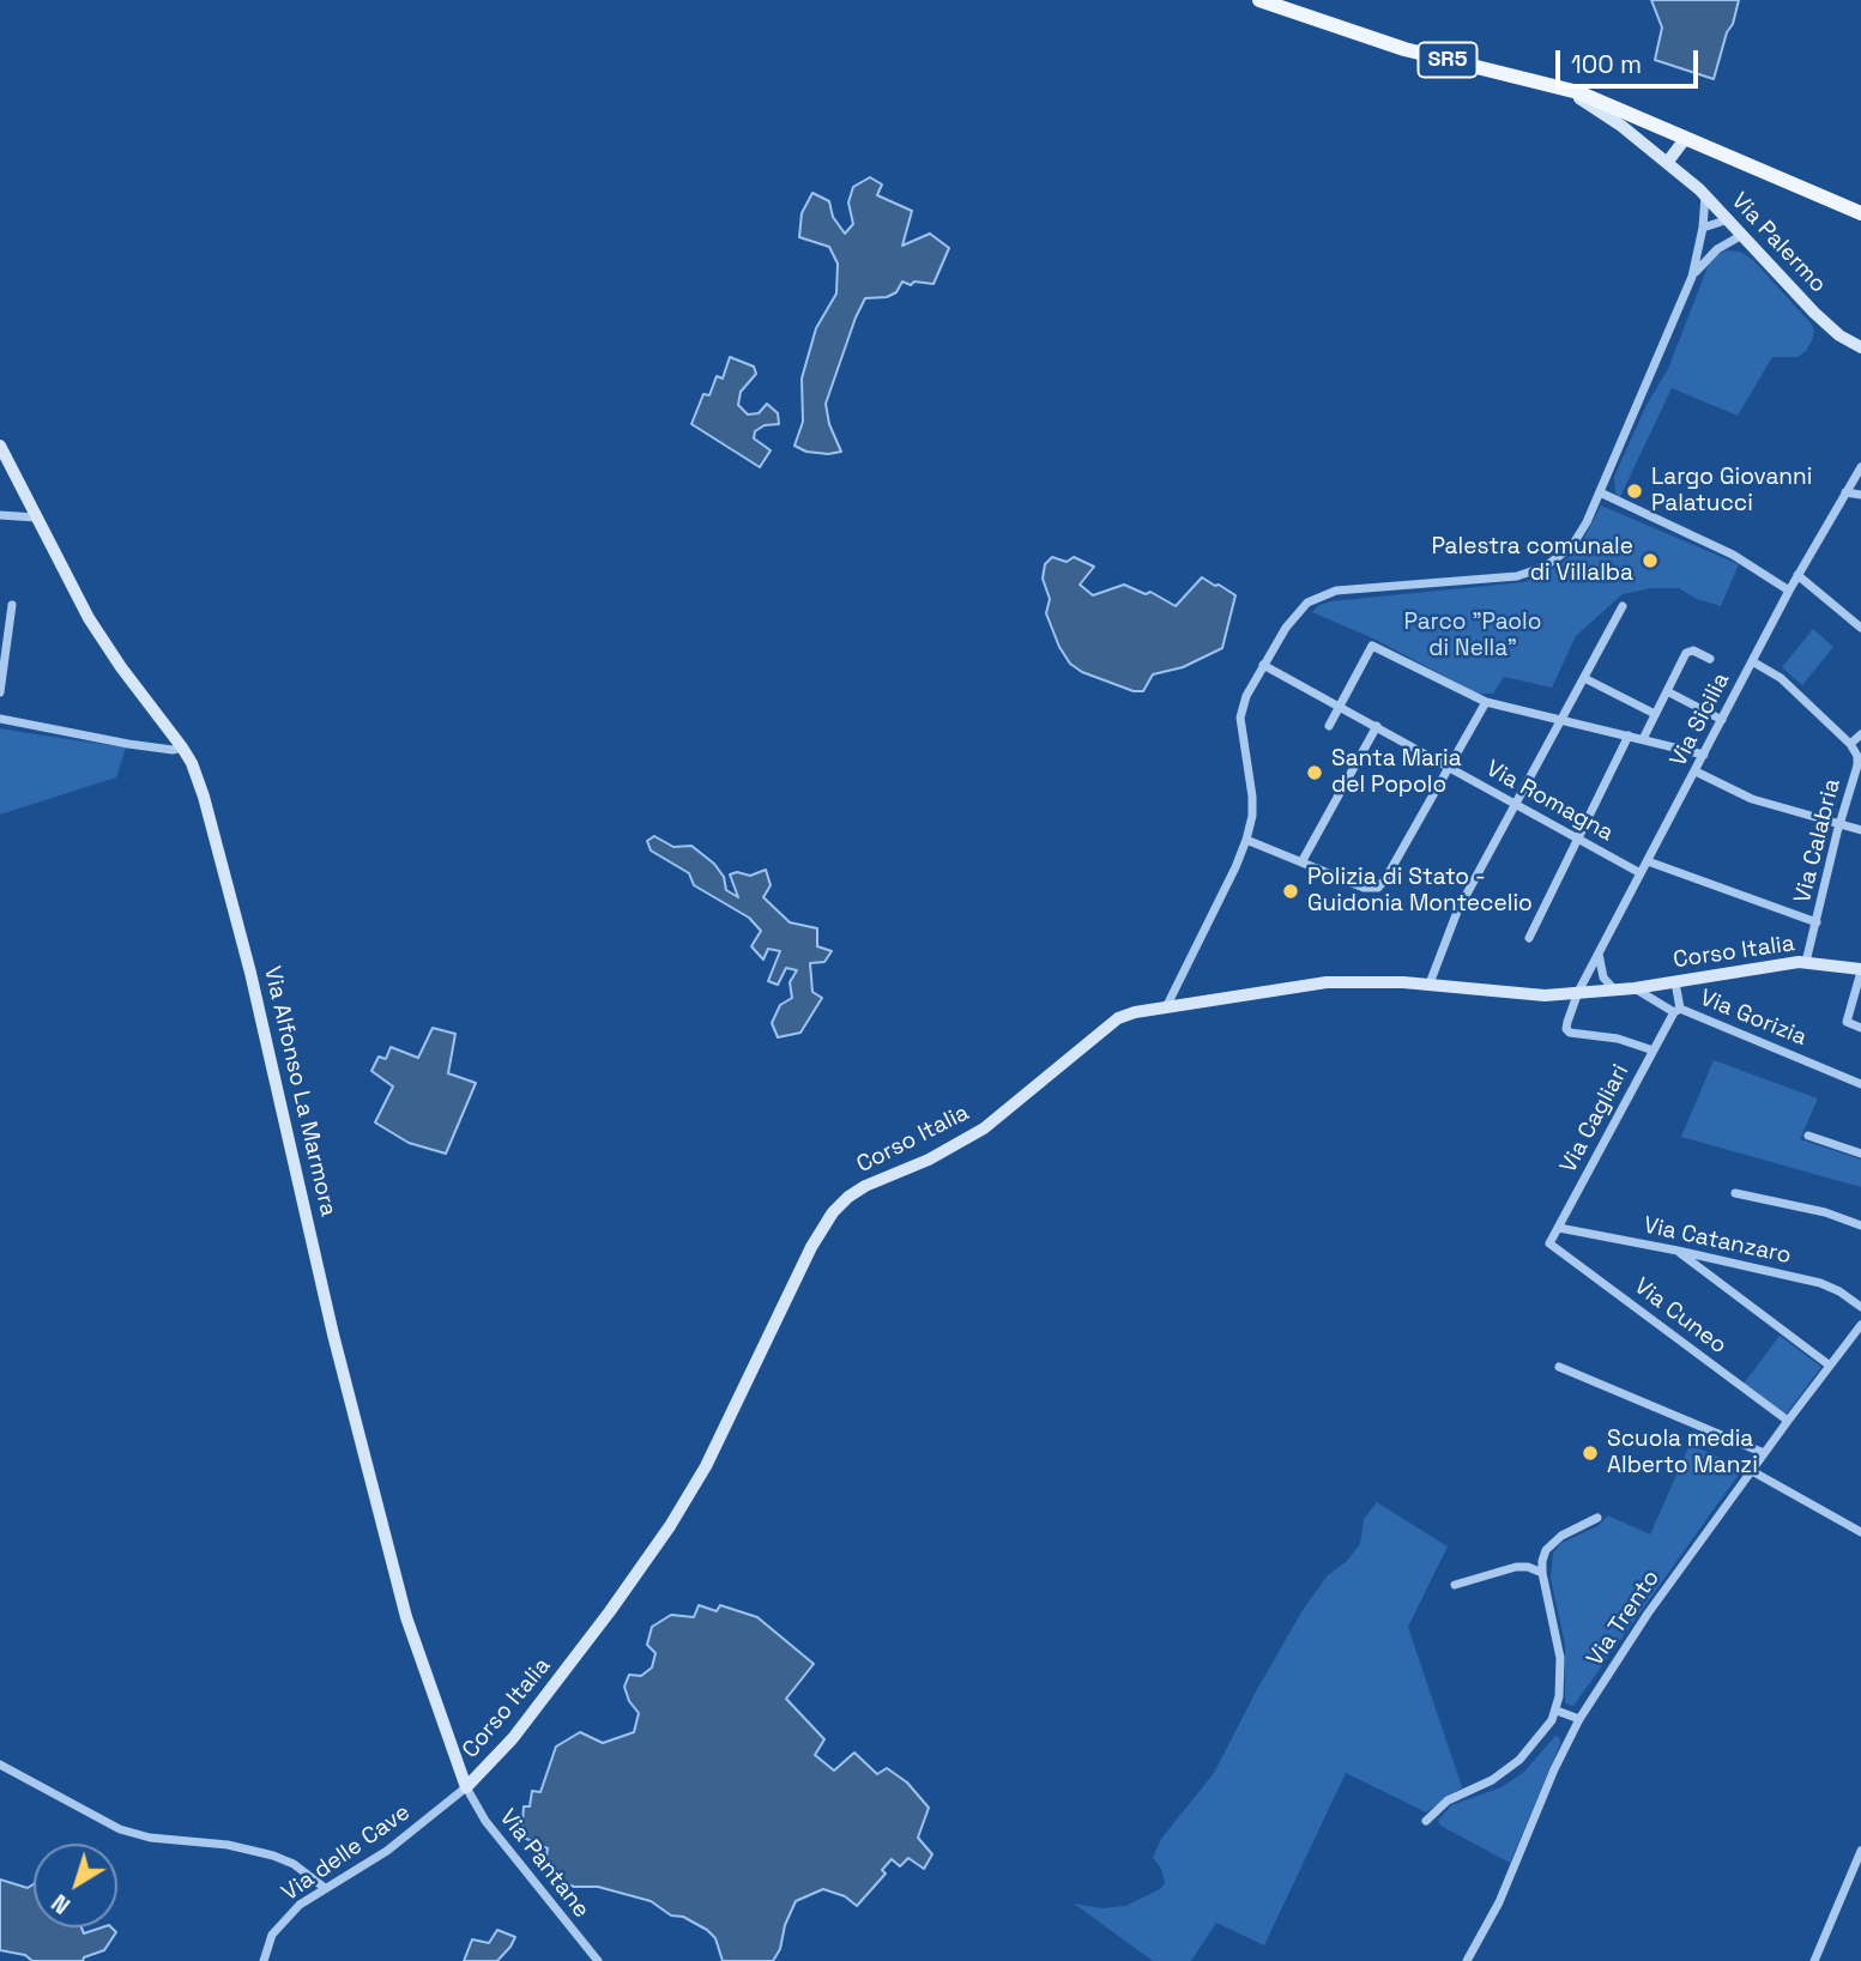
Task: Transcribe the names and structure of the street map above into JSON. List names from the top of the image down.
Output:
{
  "streets": {
    "main road": ["SR5"],
    "street": [
      "Via Palermo",
      "Via Sicilia",
      "Via Romagna",
      "Via Calabria",
      "Corso Italia",
      "Via Gorizia",
      "Via Alfonso La Marmora",
      "Via Cagliari",
      "Via Catanzaro",
      "Via Cuneo",
      "Via Trento",
      "Via delle Cave",
      "Via Pantane"
    ]
  },
  "crossings": [
    ["SR5", "Via Palermo"],
    ["Via Sicilia", "Via Romagna"],
    ["Via Sicilia", "Corso Italia"],
    ["Via Sicilia", "Via Cagliari"],
    ["Via Calabria", "Corso Italia"],
    ["Corso Italia", "Via Gorizia"],
    ["Corso Italia", "Via Alfonso La Marmora"],
    ["Corso Italia", "Via delle Cave"],
    ["Corso Italia", "Via Pantane"],
    ["Via Gorizia", "Via Cagliari"],
    ["Via Alfonso La Marmora", "Via delle Cave"],
    ["Via Alfonso La Marmora", "Via Pantane"],
    ["Via Cagliari", "Via Catanzaro"],
    ["Via Cagliari", "Via Cuneo"],
    ["Via Cuneo", "Via Trento"],
    ["Via delle Cave", "Via Pantane"]
  ],
  "parks": ["Parco \"Paolo di Nella\""],
  "places": [
    "Largo Giovanni Palatucci",
    "Palestra comunale di Villalba",
    "Santa Maria del Popolo",
    "Polizia di Stato - Guidonia Montecelio",
    "Scuola media Alberto Manzi"
  ],
  "scale_bar": "100 m",
  "north": "bottom left"
}
